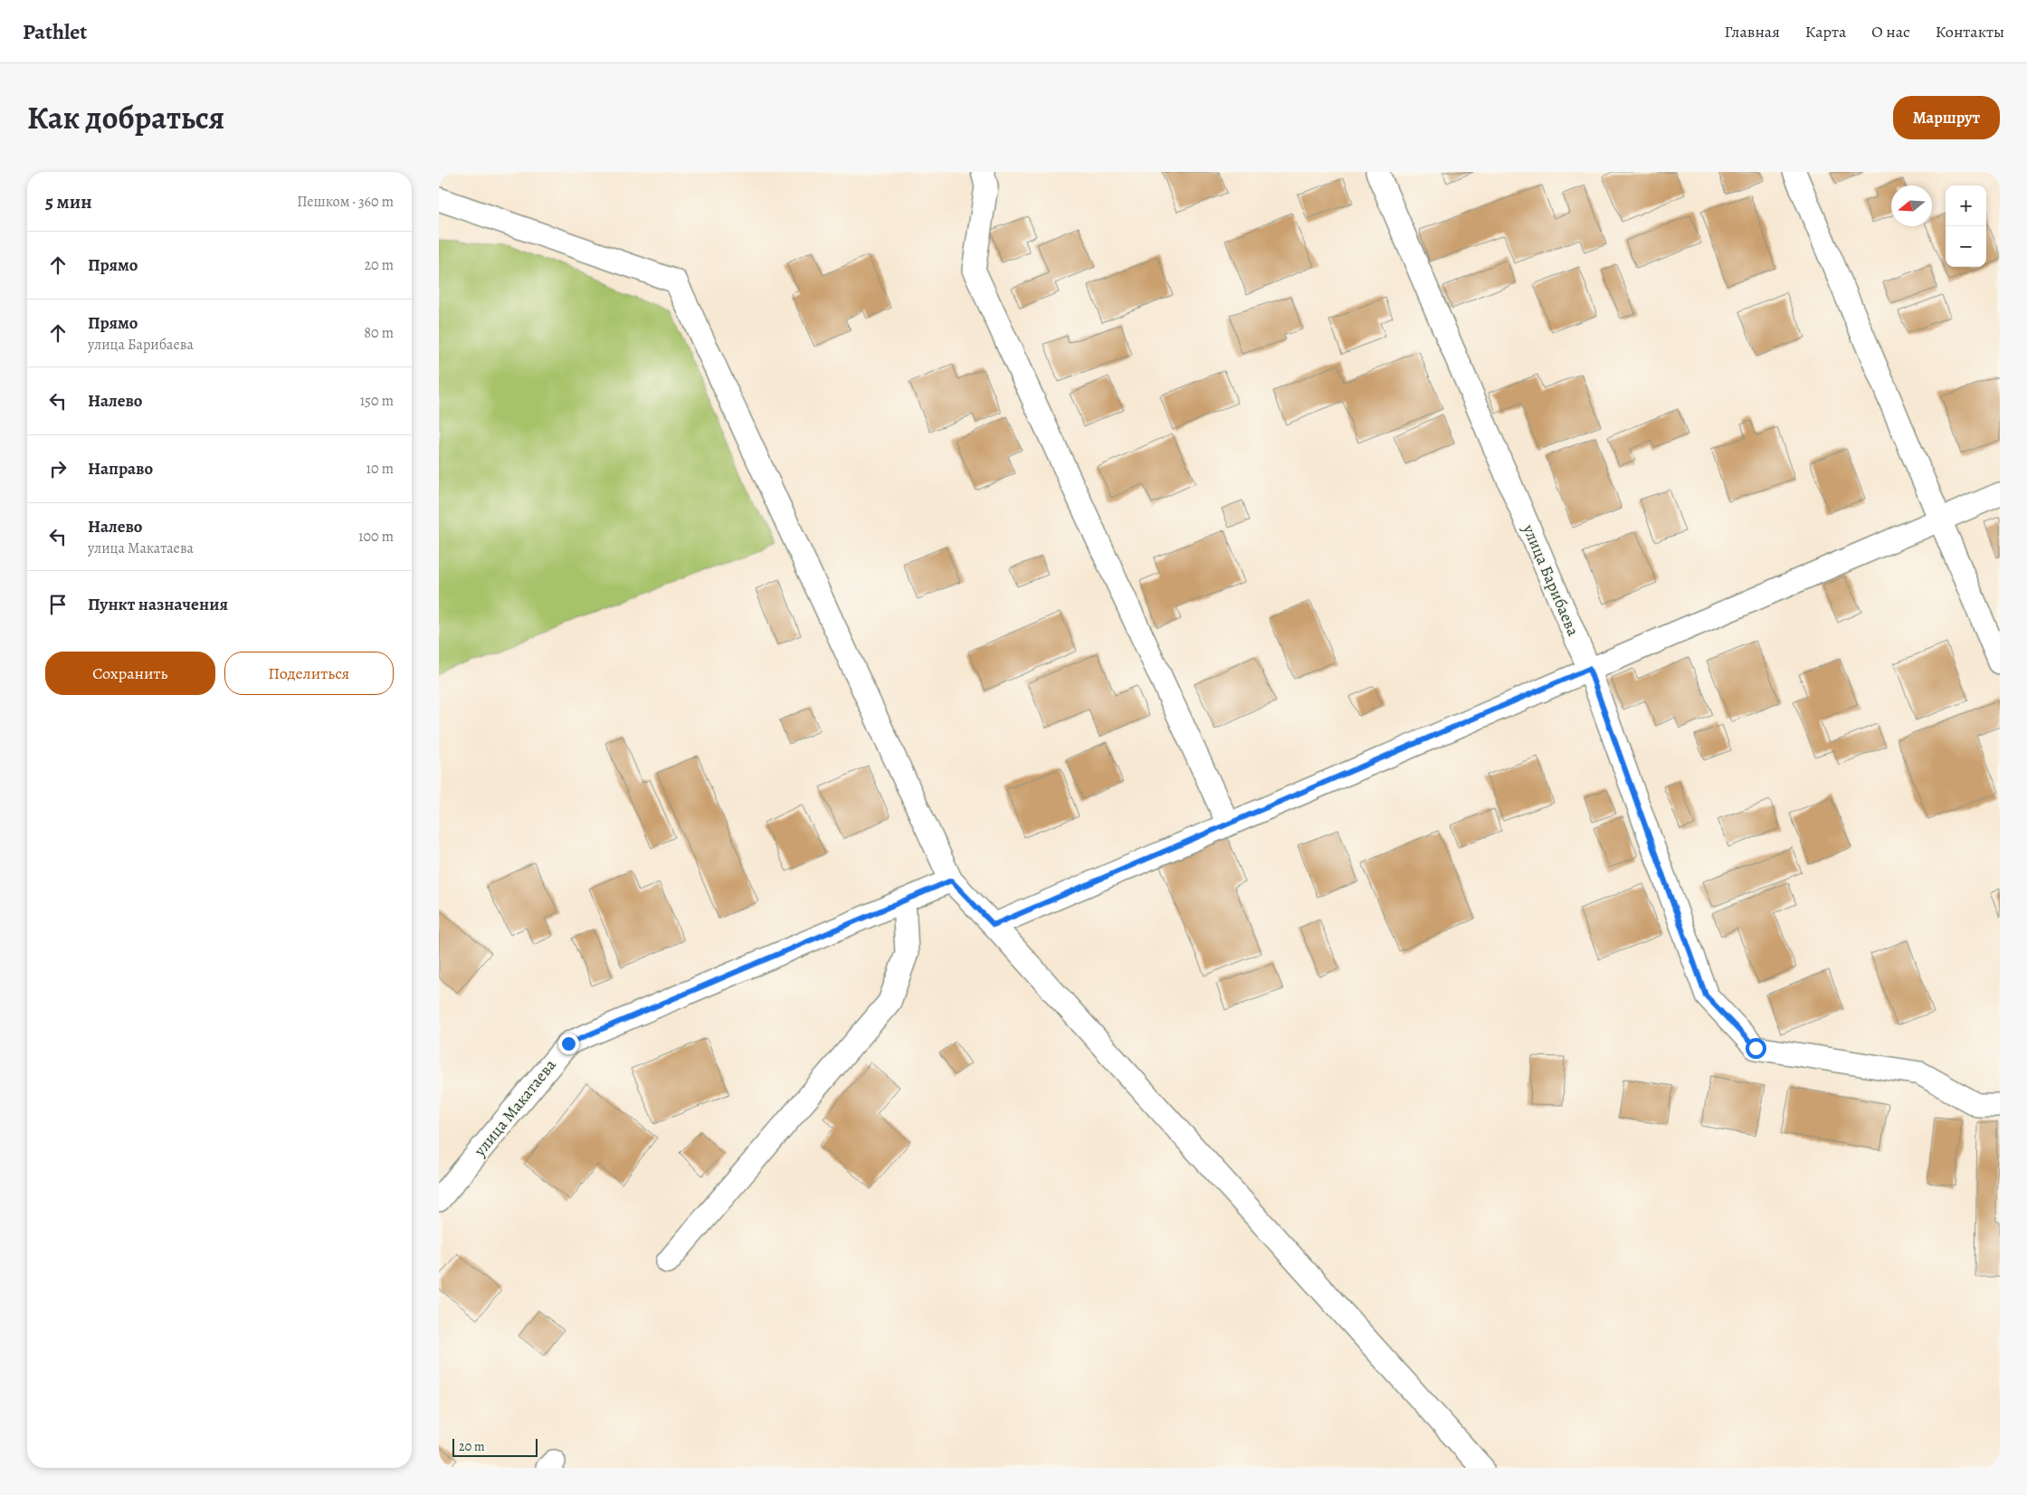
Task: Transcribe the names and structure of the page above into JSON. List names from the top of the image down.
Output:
{
  "streets": {
    "street": ["улица Барибаева", "улица Макатаева"]
  },
  "scale_bar": "20 m",
  "north": "left",
  "page": {
    "header": "Pathlet",
    "nav": [
      "Главная",
      "Карта",
      "О нас",
      "Контакты"
    ],
    "title": "Как добраться",
    "buttons": [
      "Маршрут",
      ["Сохранить", "Поделиться"]
    ],
    "heading": ["5 мин", "Пешком · 360 m"],
    "map_buttons": ["+", "−"],
    "list": [
      ["Прямо", "20 m"],
      ["Прямо", "улица Барибаева", "80 m"],
      ["Налево", "150 m"],
      ["Направо", "10 m"],
      ["Налево", "улица Макатаева", "100 m"],
      "Пункт назначения"
    ],
    "scale": "20 m"
  }
}
